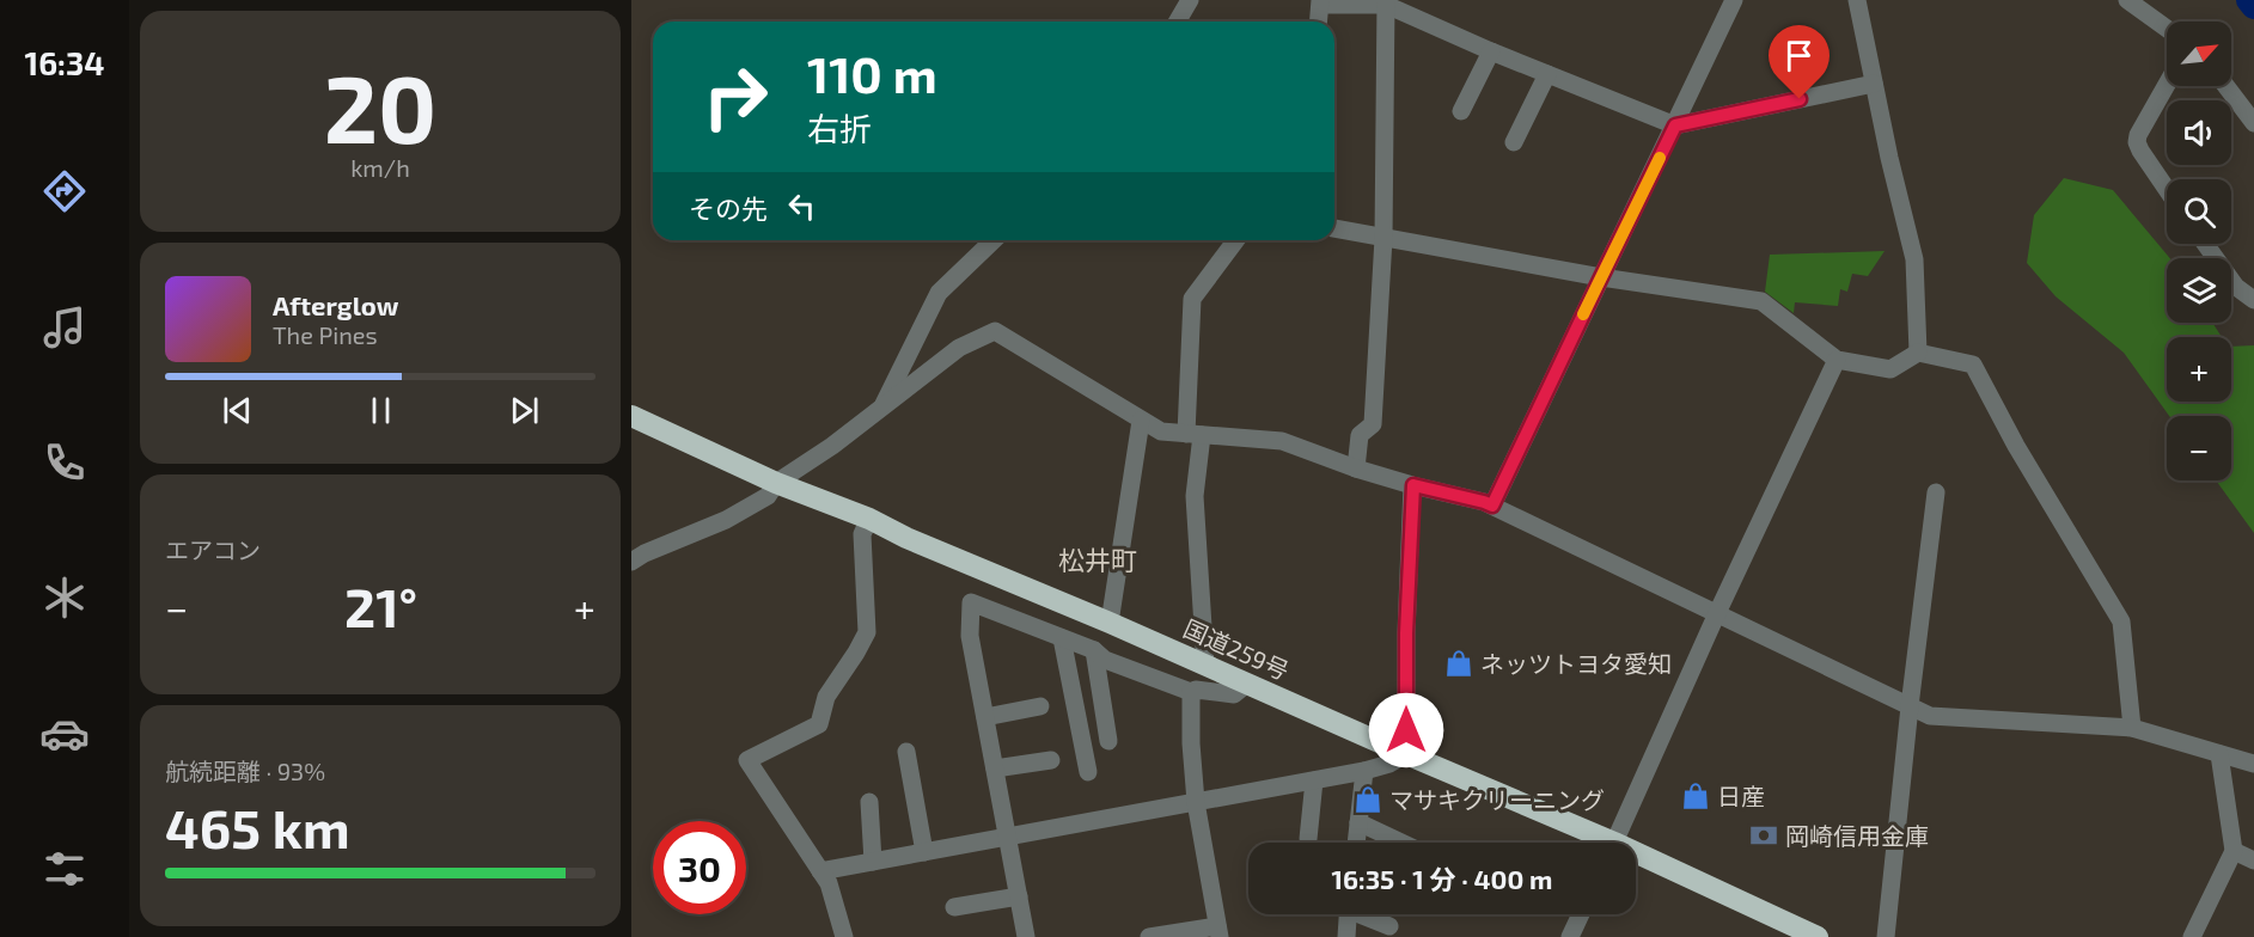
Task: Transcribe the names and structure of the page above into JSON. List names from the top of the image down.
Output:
{
  "streets": {
    "highway": ["国道259号"]
  },
  "districts": ["松井町"],
  "places": {
    "shop": ["ネッツトヨタ愛知", "日産", "マサキクリーニング"],
    "bank": ["岡崎信用金庫"]
  },
  "north": "top right",
  "page": {
    "tabs": "16:34",
    "tile": [
      ["20", "km/h"],
      "エアコン",
      ["航続距離 · 93%", "465 km"]
    ],
    "map_buttons": ["+", "−"],
    "turn": ["110 m", "右折"],
    "then": "その先",
    "song": ["Afterglow", "The Pines"],
    "heat": ["−", "21°", "+"],
    "limit": "30",
    "trip": "16:35 · 1 分 · 400 m"
  }
}
